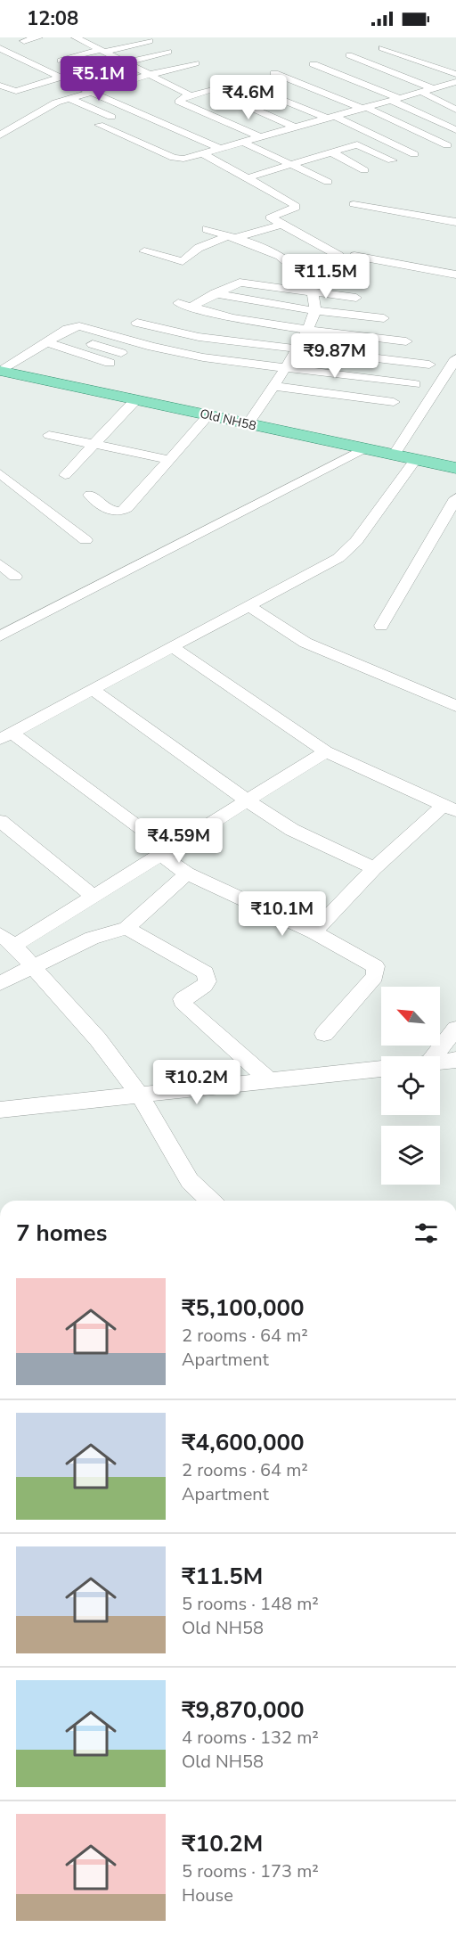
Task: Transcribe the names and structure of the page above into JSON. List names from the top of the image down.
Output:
{
  "streets": {
    "main road": ["Old NH58"]
  },
  "north": "top left",
  "page": {
    "status": "12:08",
    "price": [
      "₹5.1M",
      "₹4.6M",
      "₹11.5M",
      "₹9.87M",
      "₹4.59M",
      "₹10.1M",
      "₹10.2M"
    ],
    "heading": "7 homes",
    "list": [
      {
        "name": "₹5,100,000",
        "note": "2 rooms · 64 m² · Apartment"
      },
      {
        "name": "₹4,600,000",
        "note": "2 rooms · 64 m² · Apartment"
      },
      {
        "name": "₹11.5M",
        "note": "5 rooms · 148 m² · Old NH58"
      },
      {
        "name": "₹9,870,000",
        "note": "4 rooms · 132 m² · Old NH58"
      },
      {
        "name": "₹10.2M",
        "note": "5 rooms · 173 m² · House"
      }
    ]
  }
}
